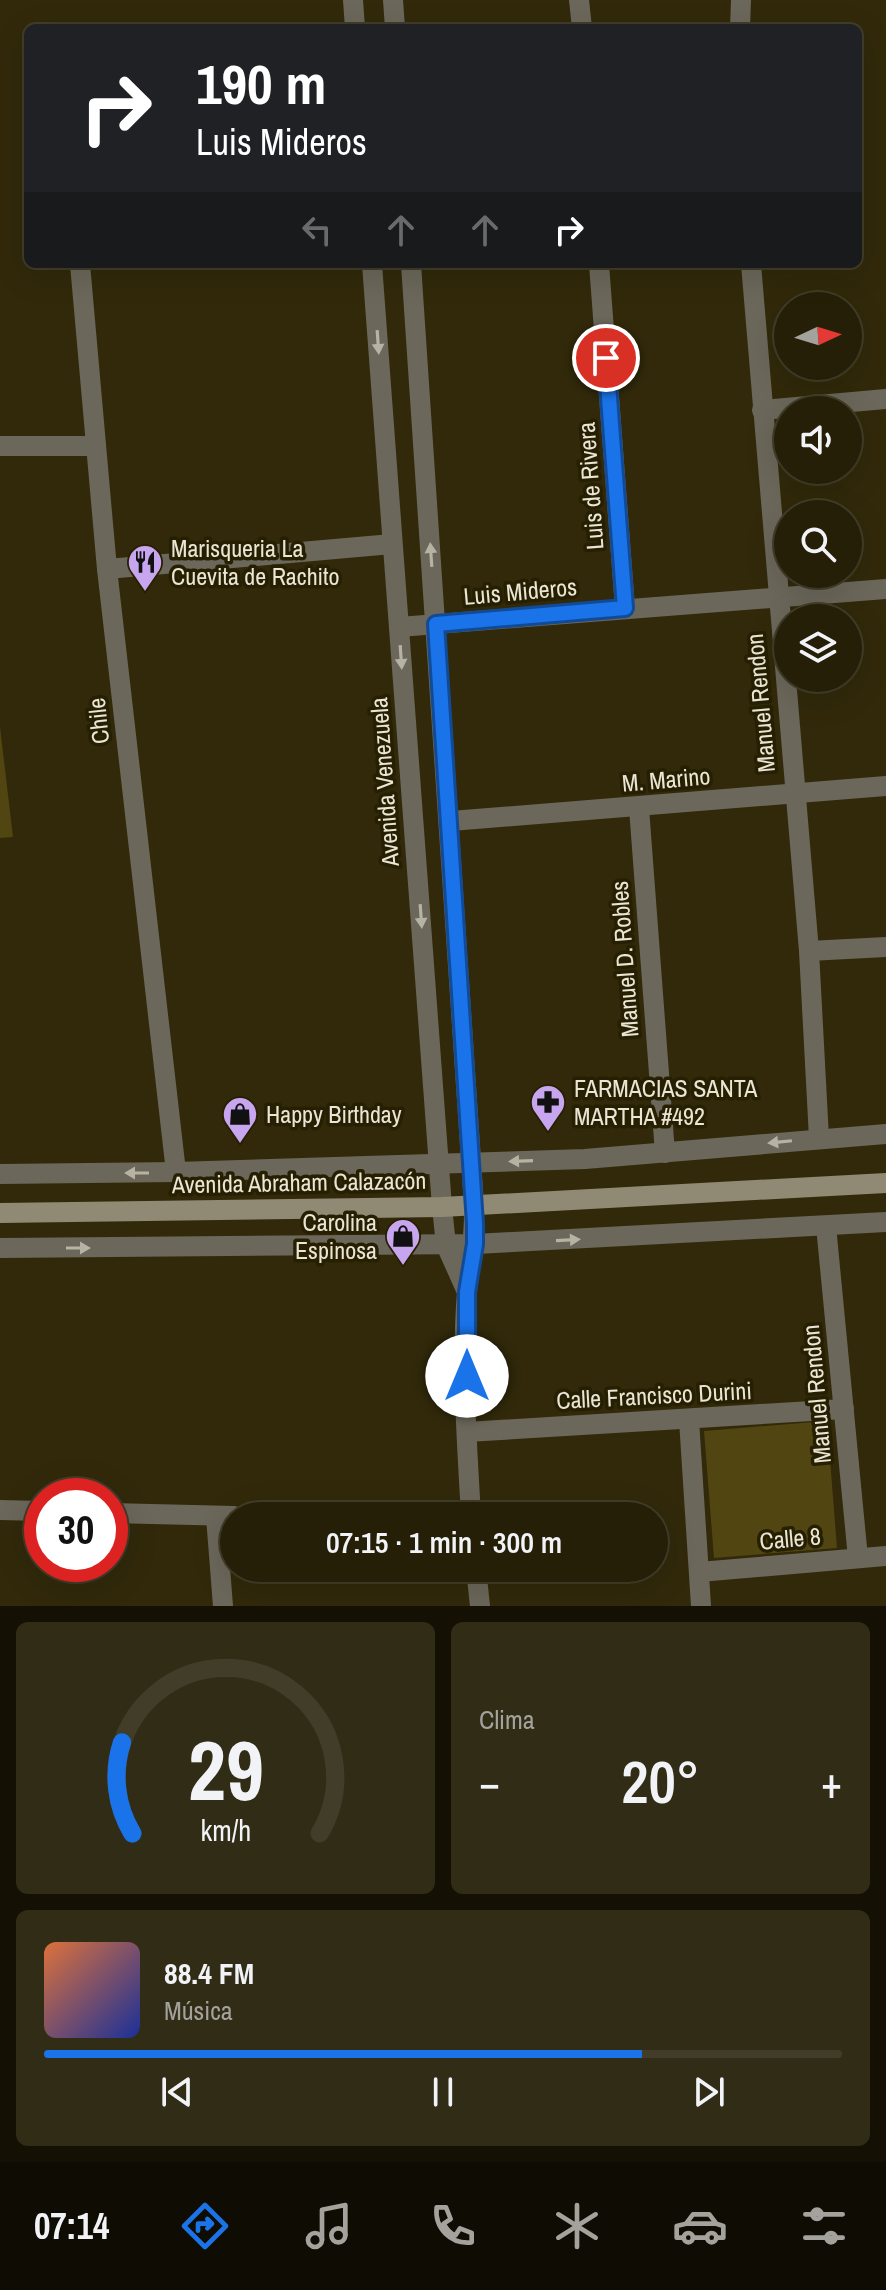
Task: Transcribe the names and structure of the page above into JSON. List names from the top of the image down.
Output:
{
  "streets": {
    "main road": ["Avenida Abraham Calazacón"],
    "street": [
      "Luis de Rivera",
      "Luis Mideros",
      "Manuel Rendon",
      "Chile",
      "M. Marino",
      "Avenida Venezuela",
      "Manuel D. Robles",
      "Calle Francisco Durini",
      "Calle 8"
    ]
  },
  "crossings": [
    ["Luis de Rivera", "Luis Mideros"],
    ["Luis Mideros", "Manuel Rendon"],
    ["Luis Mideros", "Avenida Venezuela"],
    ["Manuel Rendon", "M. Marino"],
    ["Manuel Rendon", "Avenida Abraham Calazacón"],
    ["Manuel Rendon", "Calle Francisco Durini"],
    ["Manuel Rendon", "Calle 8"],
    ["Chile", "Avenida Abraham Calazacón"],
    ["M. Marino", "Avenida Venezuela"],
    ["M. Marino", "Manuel D. Robles"],
    ["Avenida Venezuela", "Avenida Abraham Calazacón"],
    ["Avenida Venezuela", "Calle Francisco Durini"],
    ["Manuel D. Robles", "Avenida Abraham Calazacón"]
  ],
  "places": {
    "restaurant": ["Marisqueria La Cuevita de Rachito"],
    "pharmacy": ["FARMACIAS SANTA MARTHA #492"],
    "shop": ["Happy Birthday", "Carolina Espinosa"]
  },
  "north": "right",
  "page": {
    "turn": ["190 m", "Luis Mideros"],
    "limit": "30",
    "trip": "07:15 · 1 min · 300 m",
    "tile": "Clima",
    "heat": ["−", "20°", "+"],
    "song": ["88.4 FM", "Música"],
    "tabs": "07:14",
    "gauge": ["29", "km/h"]
  }
}
